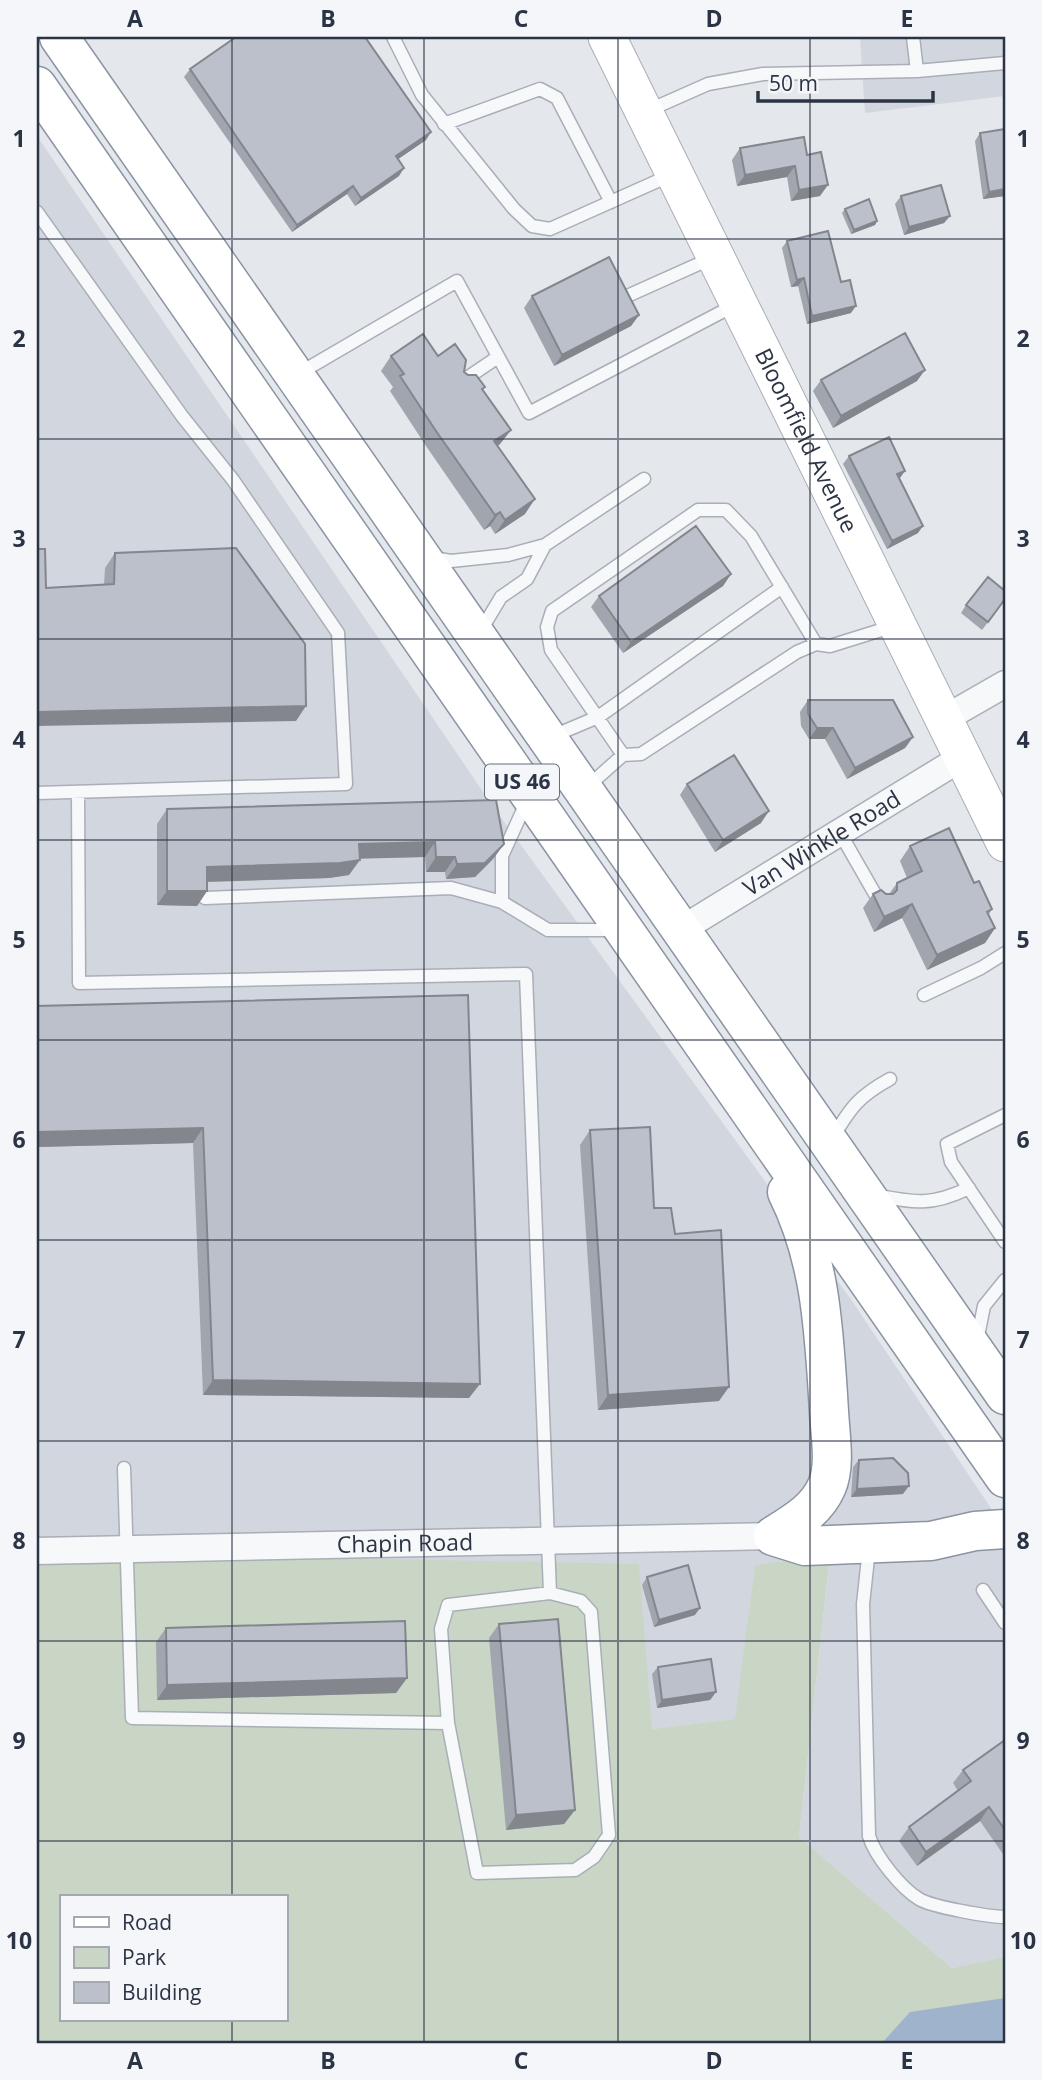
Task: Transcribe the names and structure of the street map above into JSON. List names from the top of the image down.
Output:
{
  "streets": {
    "highway": ["US 46"],
    "street": ["Bloomfield Avenue", "Van Winkle Road", "Chapin Road"]
  },
  "crossings": [
    ["Bloomfield Avenue", "Van Winkle Road"],
    ["US 46", "Van Winkle Road"]
  ],
  "legend": ["Road", "Park", "Building"],
  "scale_bar": "50 m",
  "grid": {
    "columns": [
      "A",
      "B",
      "C",
      "D",
      "E"
    ],
    "rows": [
      "1",
      "2",
      "3",
      "4",
      "5",
      "6",
      "7",
      "8",
      "9",
      "10"
    ]
  }
}
